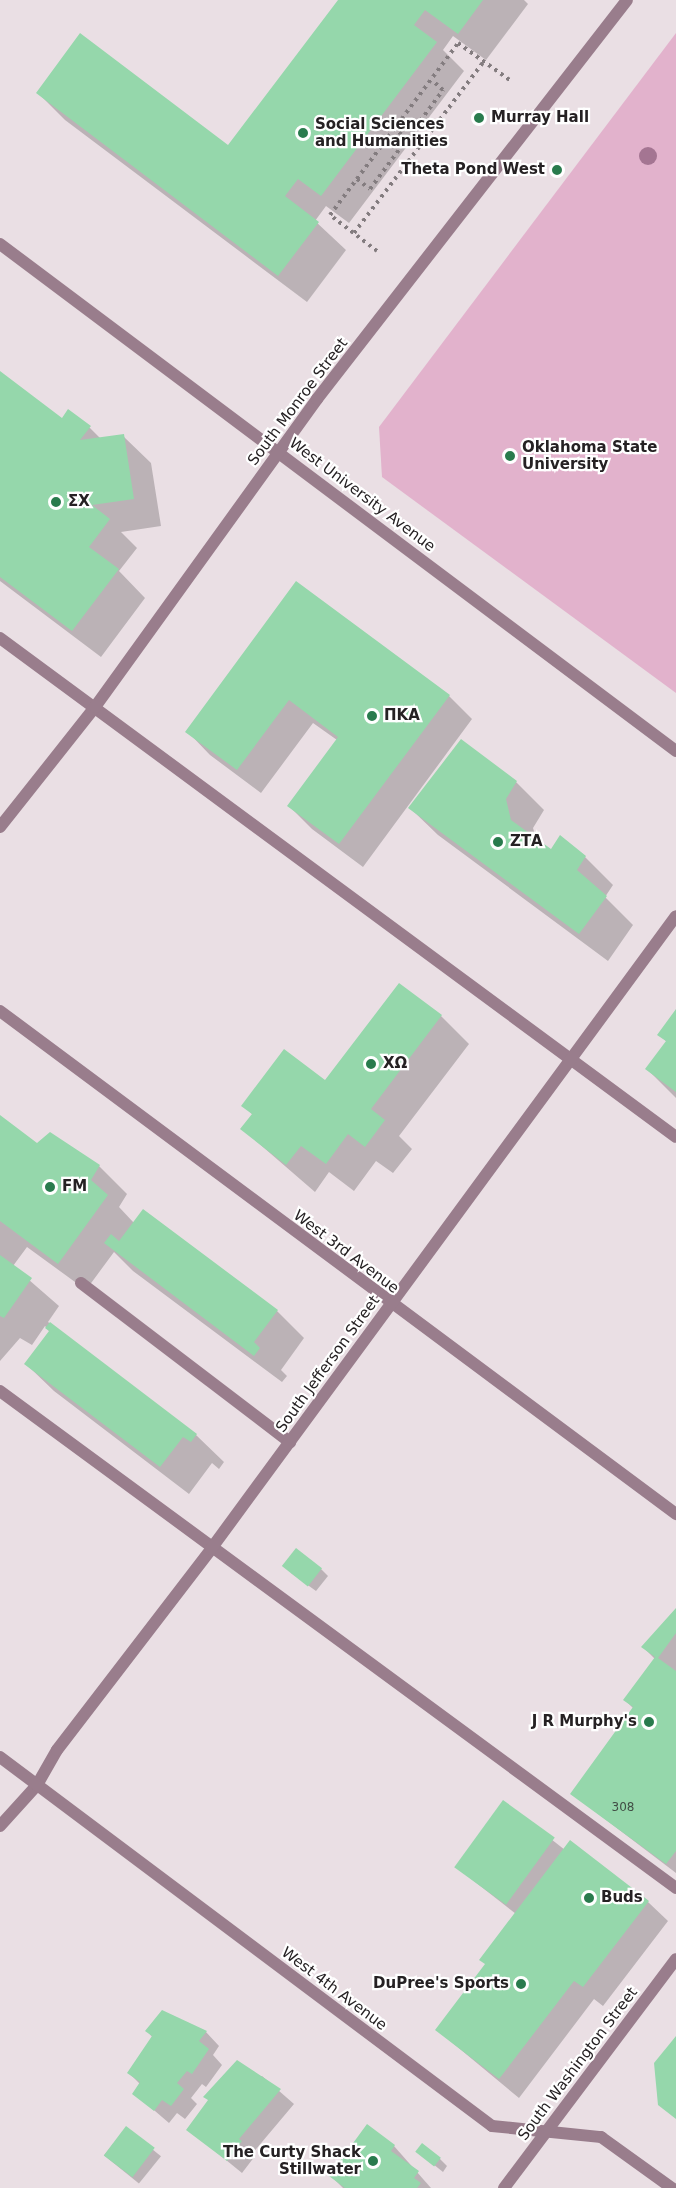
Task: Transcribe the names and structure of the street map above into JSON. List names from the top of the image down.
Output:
{
  "streets": {
    "street": [
      "South Monroe Street",
      "West University Avenue",
      "West 3rd Avenue",
      "South Jefferson Street",
      "West 4th Avenue",
      "South Washington Street"
    ]
  },
  "crossings": [
    ["South Monroe Street", "West University Avenue"],
    ["West 3rd Avenue", "South Jefferson Street"],
    ["South Jefferson Street", "West 4th Avenue"],
    ["West 4th Avenue", "South Washington Street"]
  ],
  "places": [
    "Murray Hall",
    "Social Sciences and Humanities",
    "Theta Pond West",
    "Oklahoma State University",
    "ΣX",
    "ΠΚΑ",
    "ΖΤΑ",
    "XΩ",
    "FM",
    "J R Murphy's",
    "Buds",
    "DuPree's Sports",
    "The Curty Shack Stillwater"
  ],
  "house_numbers": ["308"]
}
